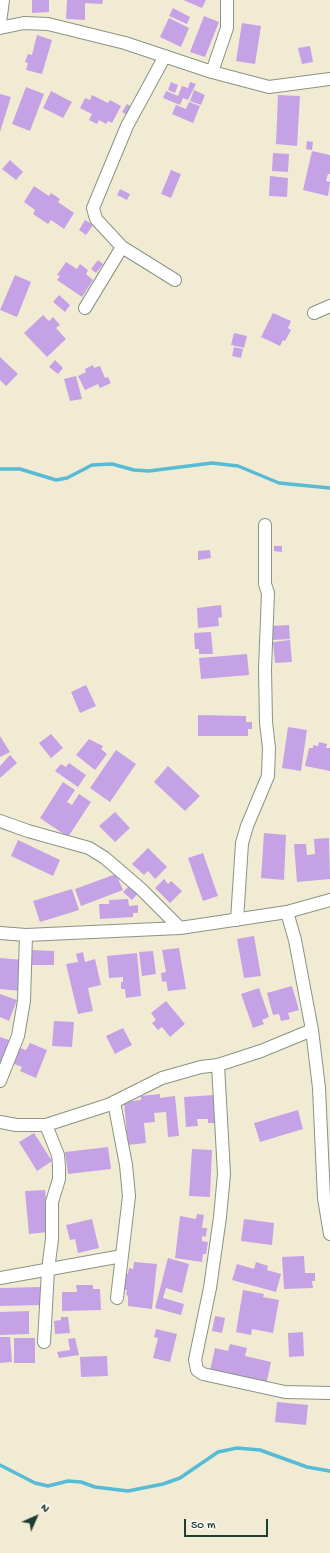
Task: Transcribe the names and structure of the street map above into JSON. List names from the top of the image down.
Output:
{
  "scale_bar": "50 m",
  "north": "top right"
}
